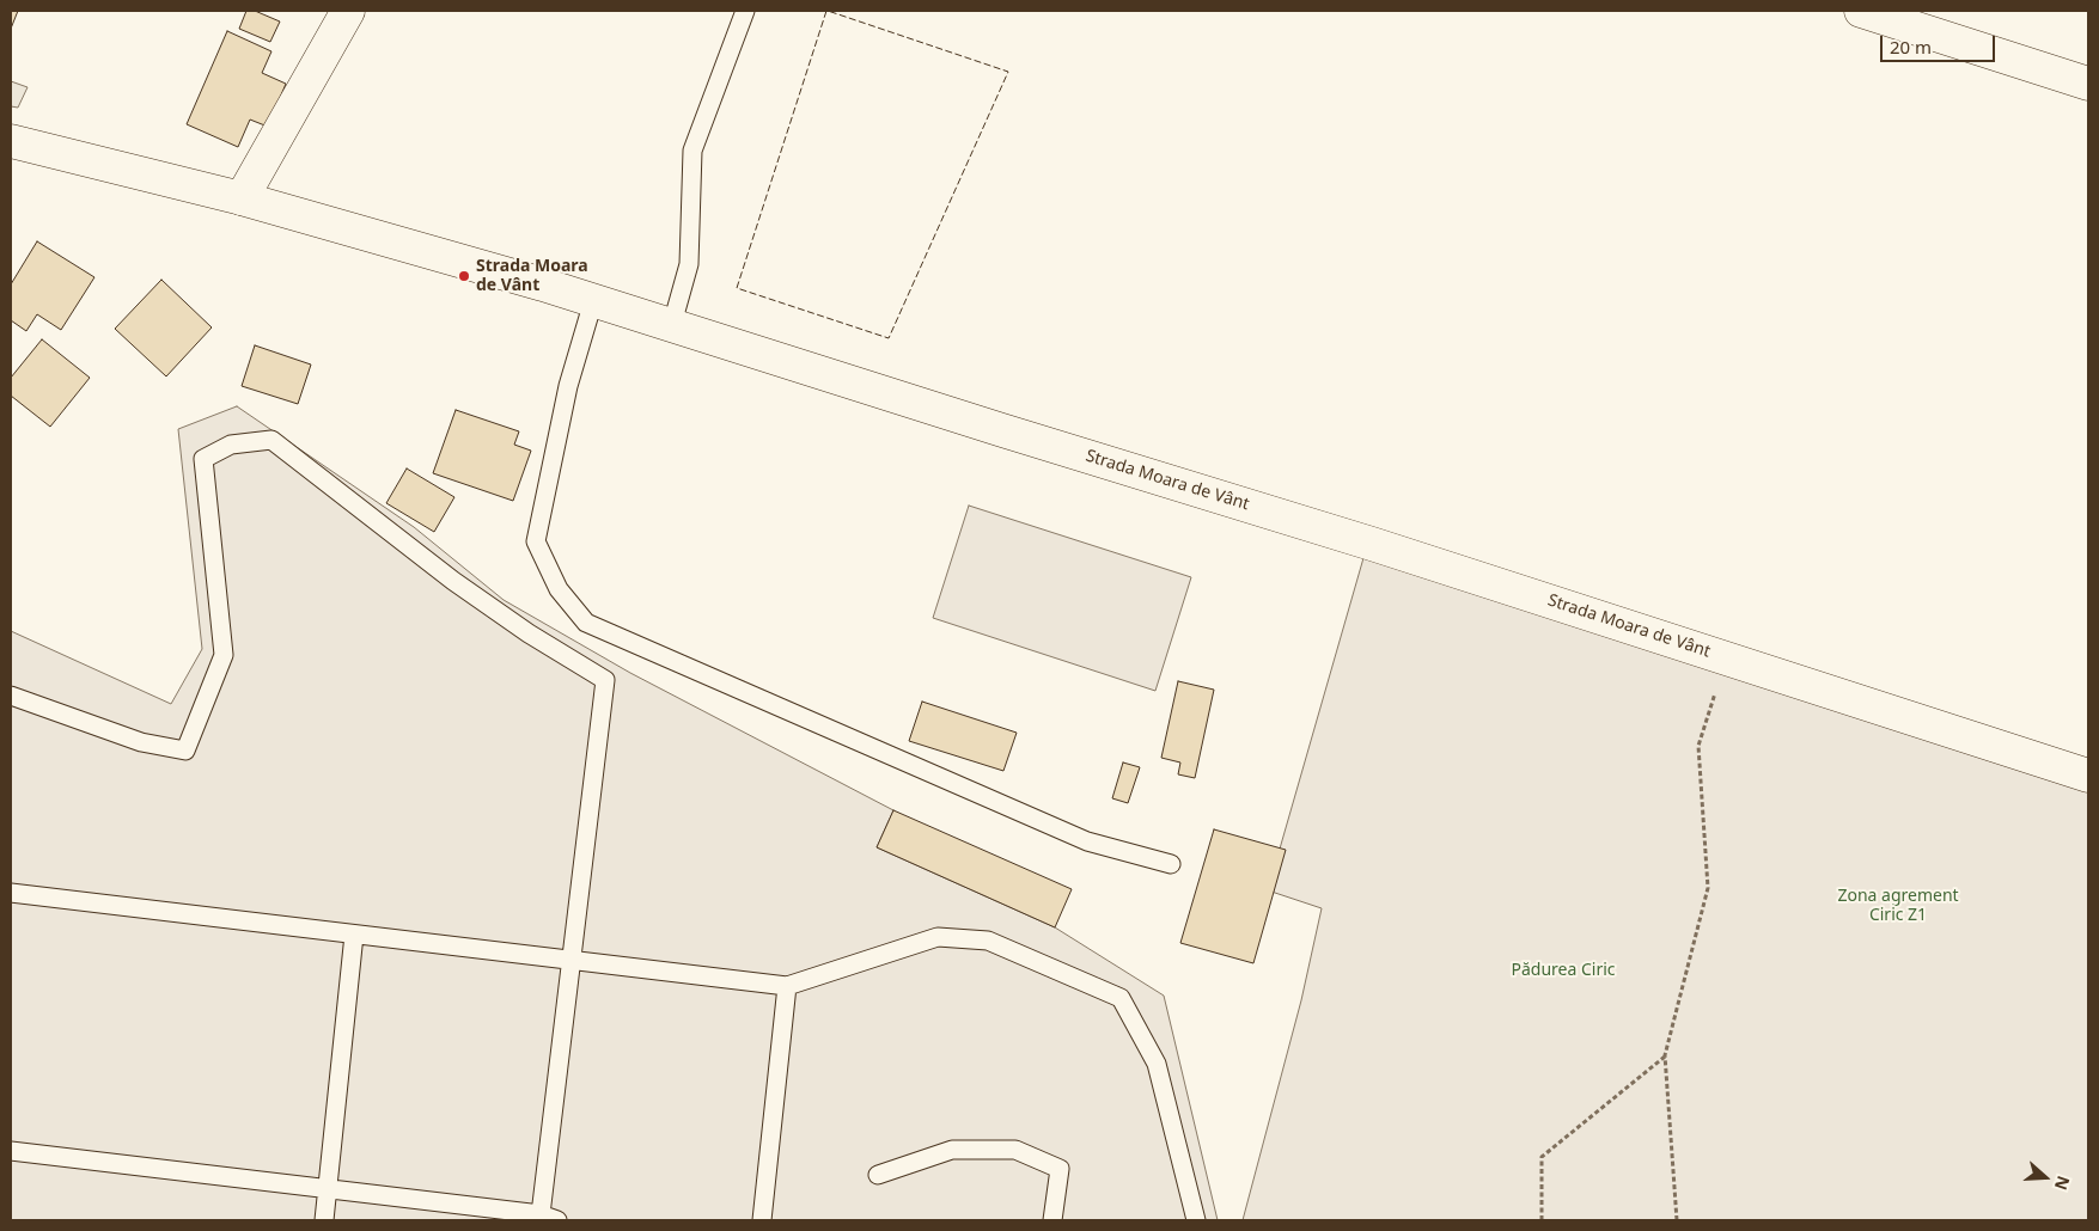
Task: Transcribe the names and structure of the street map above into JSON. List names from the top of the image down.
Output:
{
  "streets": {
    "main road": ["Strada Moara de Vânt"]
  },
  "parks": ["Zona agrement Ciric Z1", "Pădurea Ciric"],
  "places": ["Strada Moara de Vânt"],
  "scale_bar": "20 m",
  "north": "right"
}
